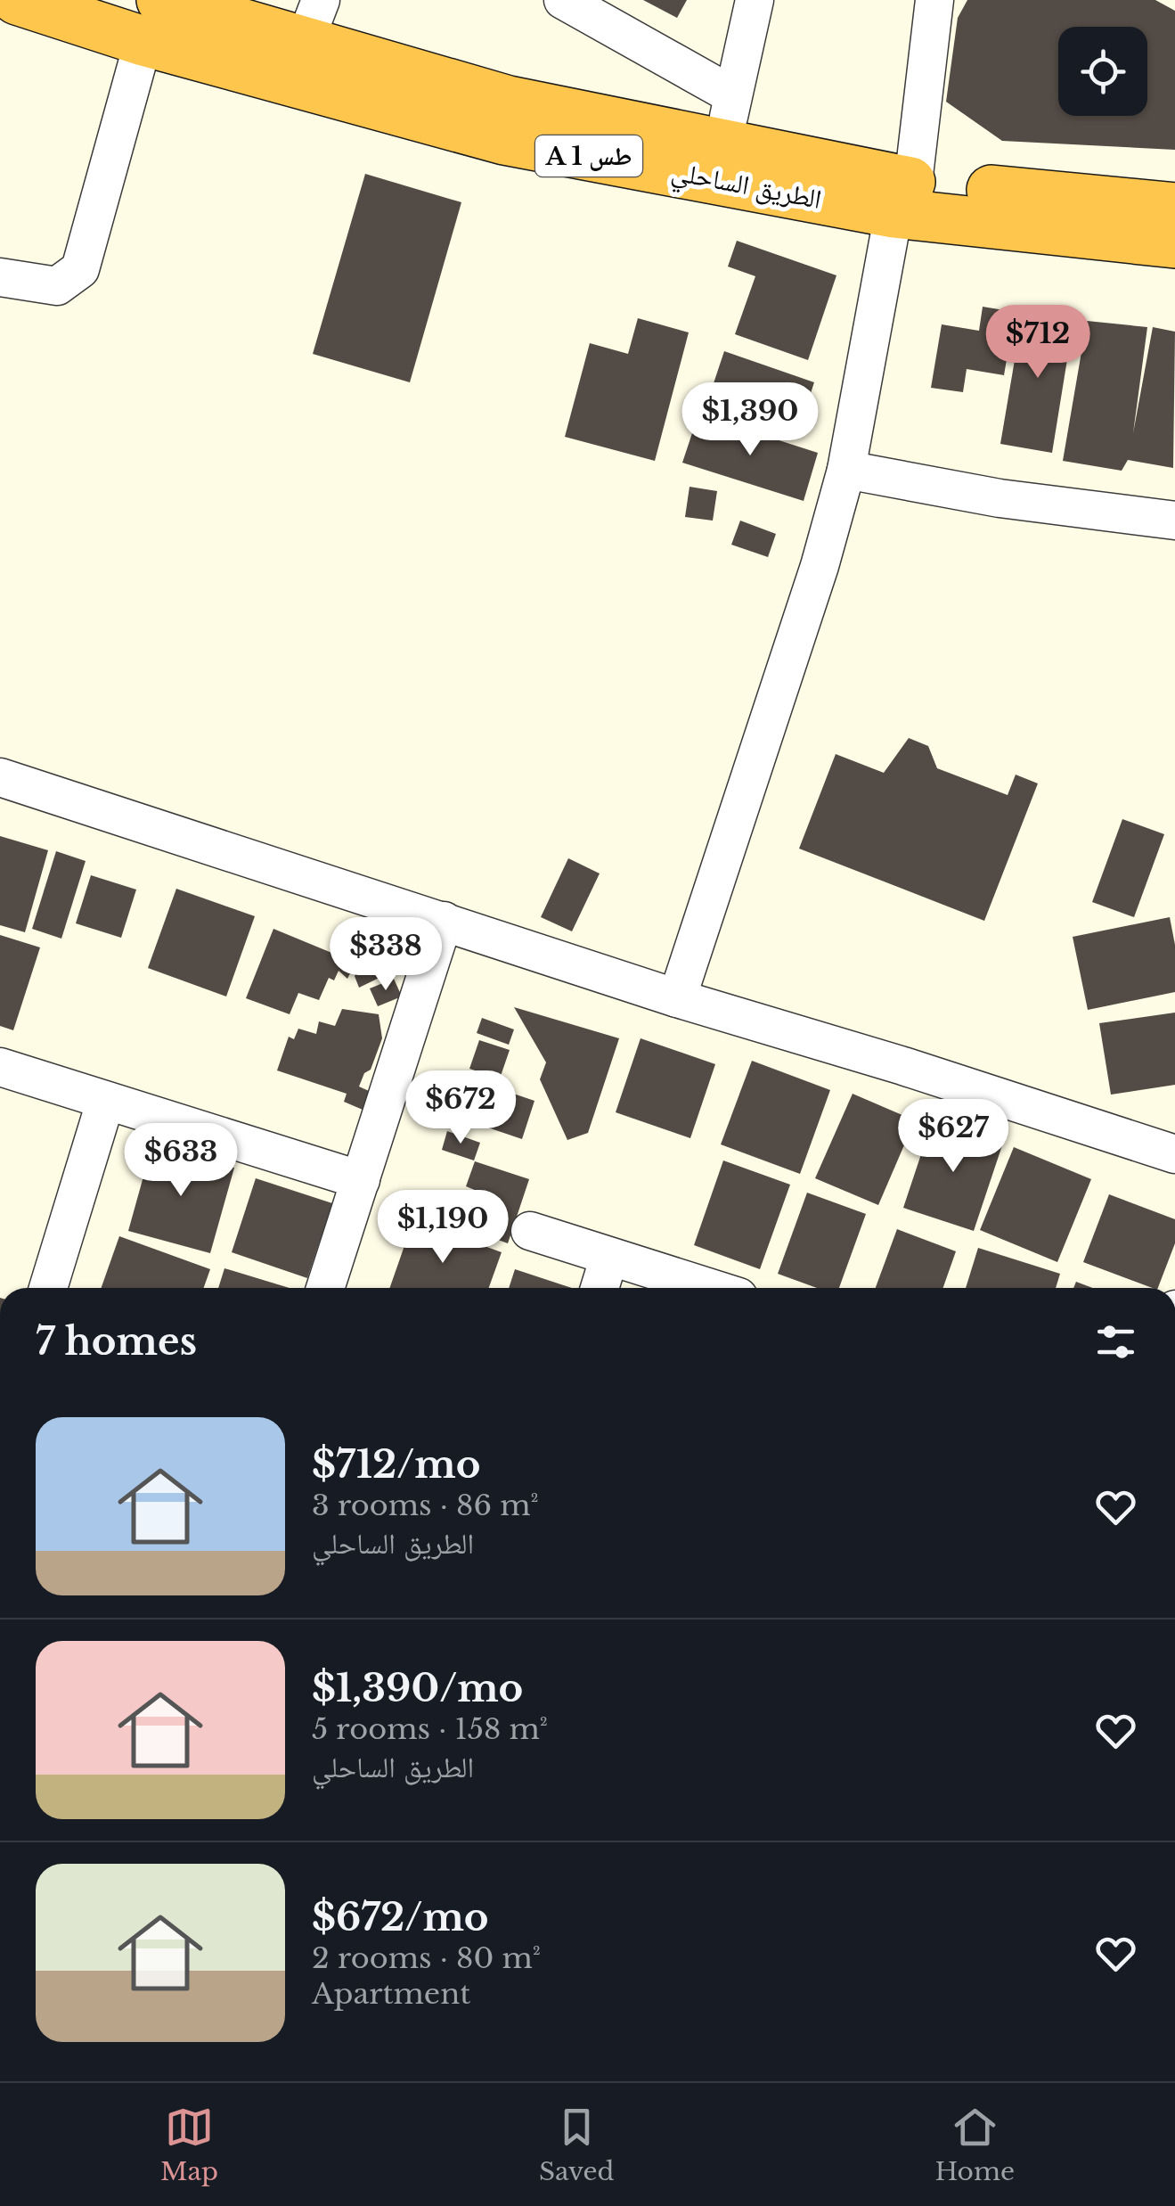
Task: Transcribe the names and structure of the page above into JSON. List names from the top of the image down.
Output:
{
  "streets": {
    "highway": ["A 1 طس", "الطريق الساحلي"]
  },
  "page": {
    "price": [
      "$712",
      "$1,390",
      "$338",
      "$672",
      "$627",
      "$633",
      "$1,190"
    ],
    "heading": "7 homes",
    "list": [
      {
        "name": "$712/mo",
        "note": "3 rooms · 86 m² · الطريق الساحلي"
      },
      {
        "name": "$1,390/mo",
        "note": "5 rooms · 158 m² · الطريق الساحلي"
      },
      {
        "name": "$672/mo",
        "note": "2 rooms · 80 m² · Apartment"
      }
    ],
    "tabs": ["Map", "Saved", "Home"]
  }
}
